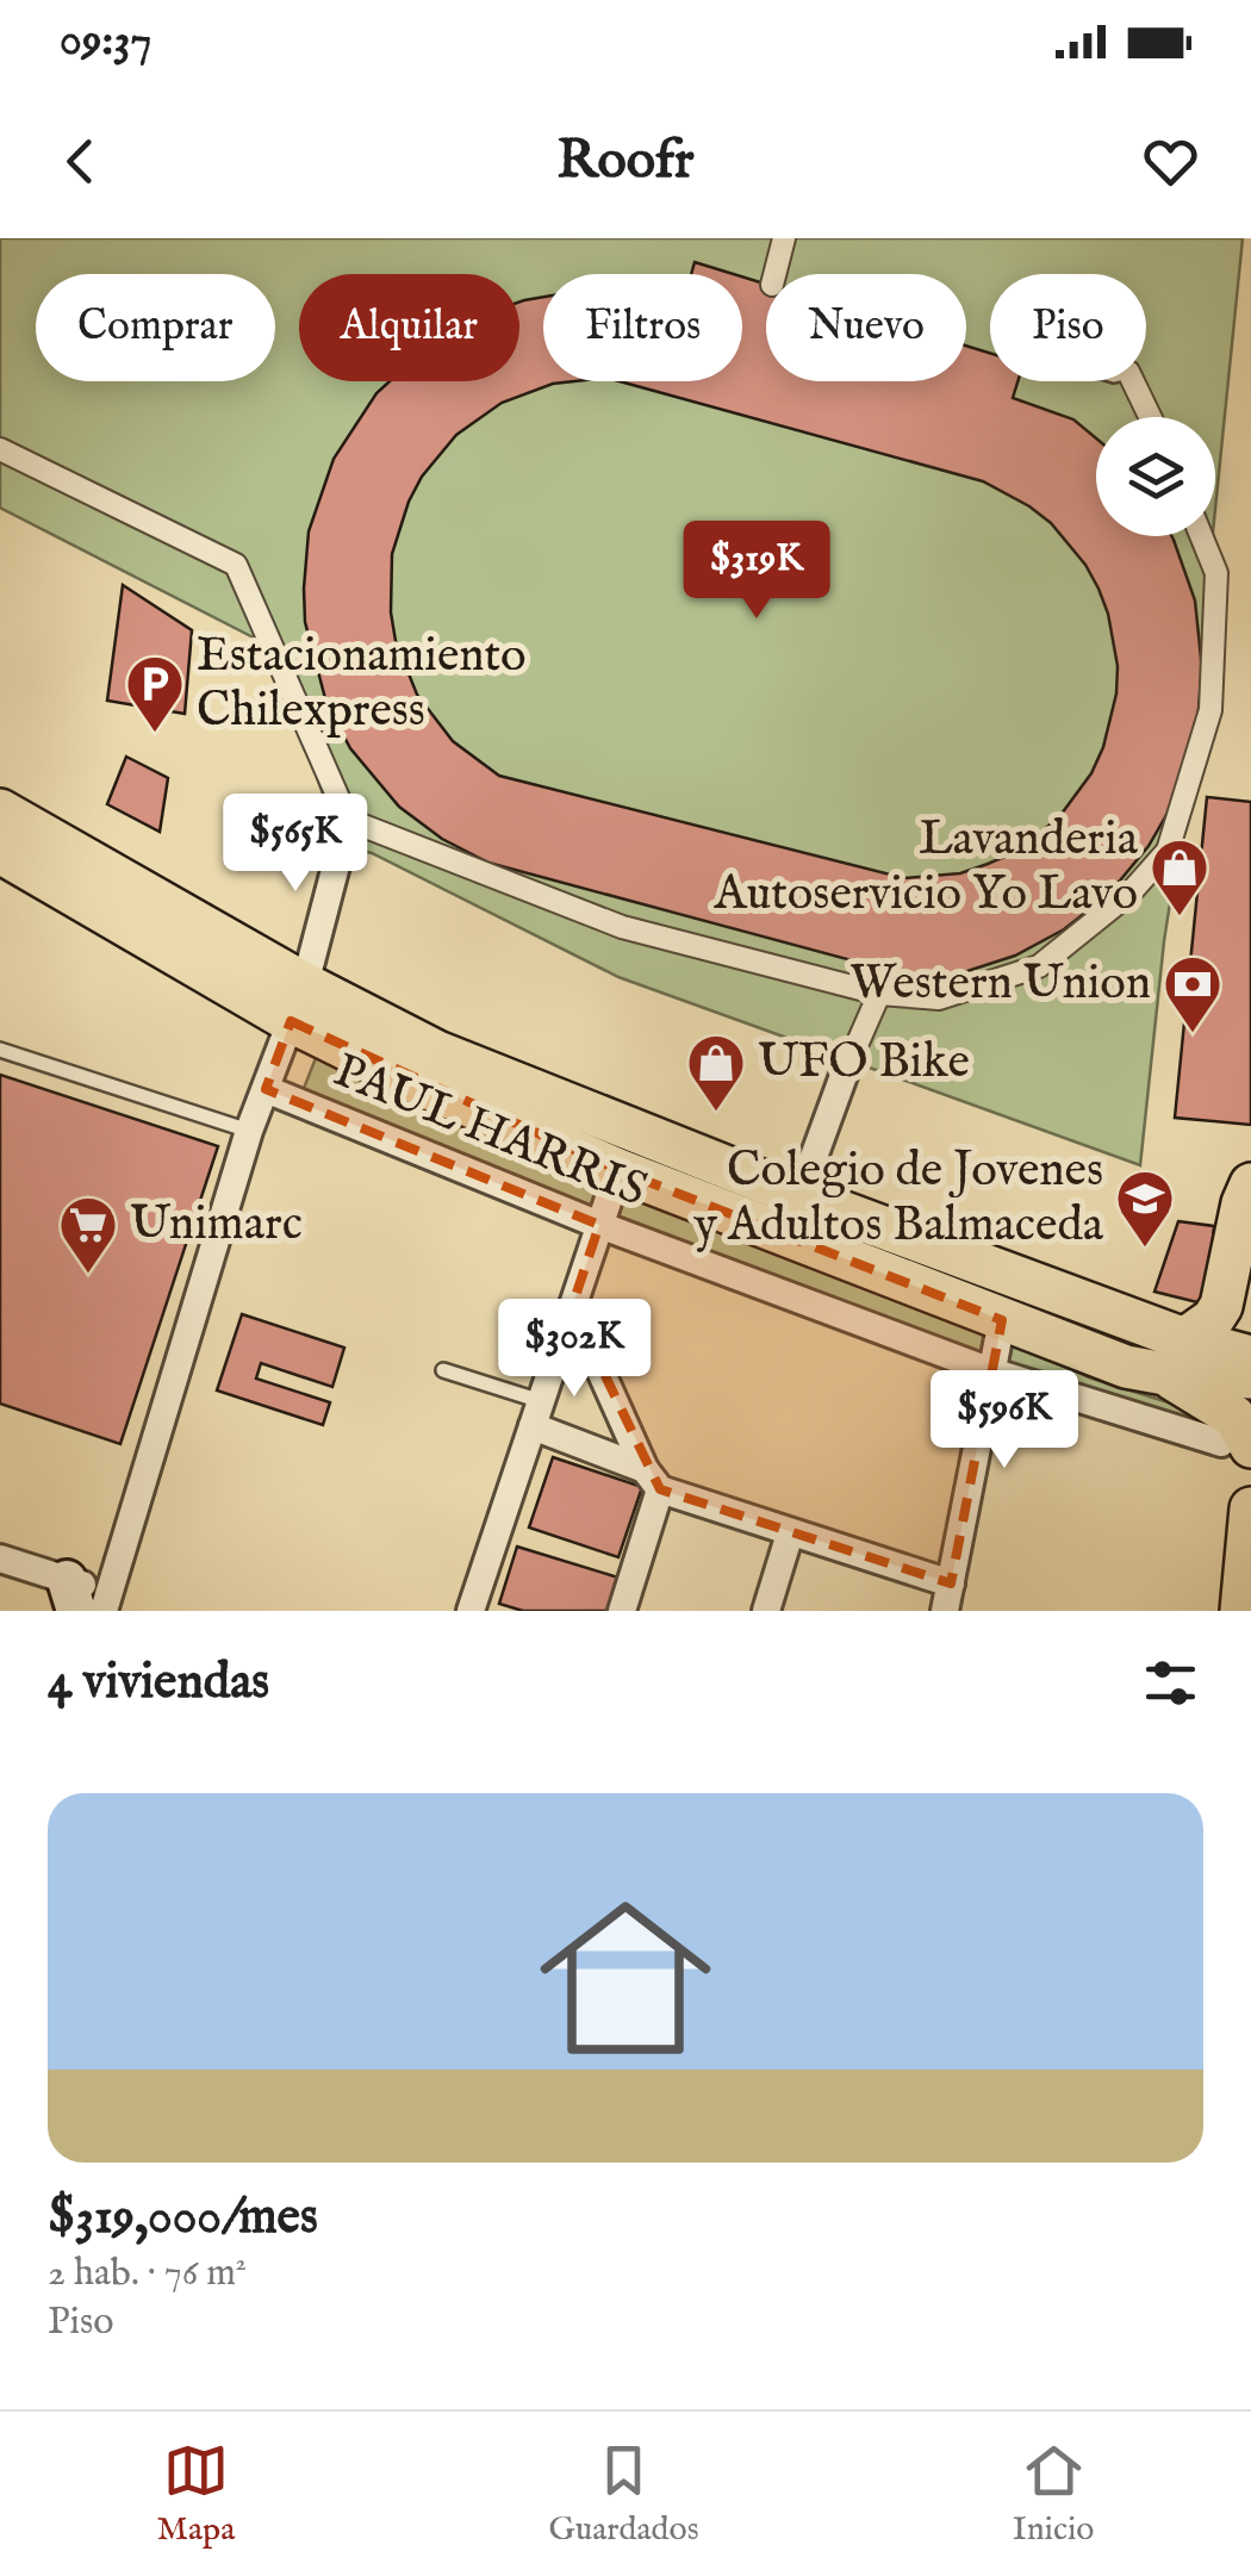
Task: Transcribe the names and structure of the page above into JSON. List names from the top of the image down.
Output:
{
  "streets": {
    "street": ["PAUL HARRIS"]
  },
  "places": {
    "parking": ["Estacionamiento Chilexpress"],
    "shop": ["Lavanderia Autoservicio Yo Lavo", "UFO Bike"],
    "bank": ["Western Union"],
    "school or university": ["Colegio de Jovenes y Adultos Balmaceda"],
    "supermarket": ["Unimarc"]
  },
  "page": {
    "status": "09:37",
    "header": "Roofr",
    "chip": [
      "Comprar",
      "Alquilar",
      "Filtros",
      "Nuevo",
      "Piso"
    ],
    "price": [
      "$319K",
      "$565K",
      "$302K",
      "$596K"
    ],
    "heading": "4 viviendas",
    "list": [
      {
        "name": "$319,000/mes",
        "note": "2 hab. · 76 m² · Piso"
      }
    ],
    "tabs": ["Mapa", "Guardados", "Inicio"]
  }
}
